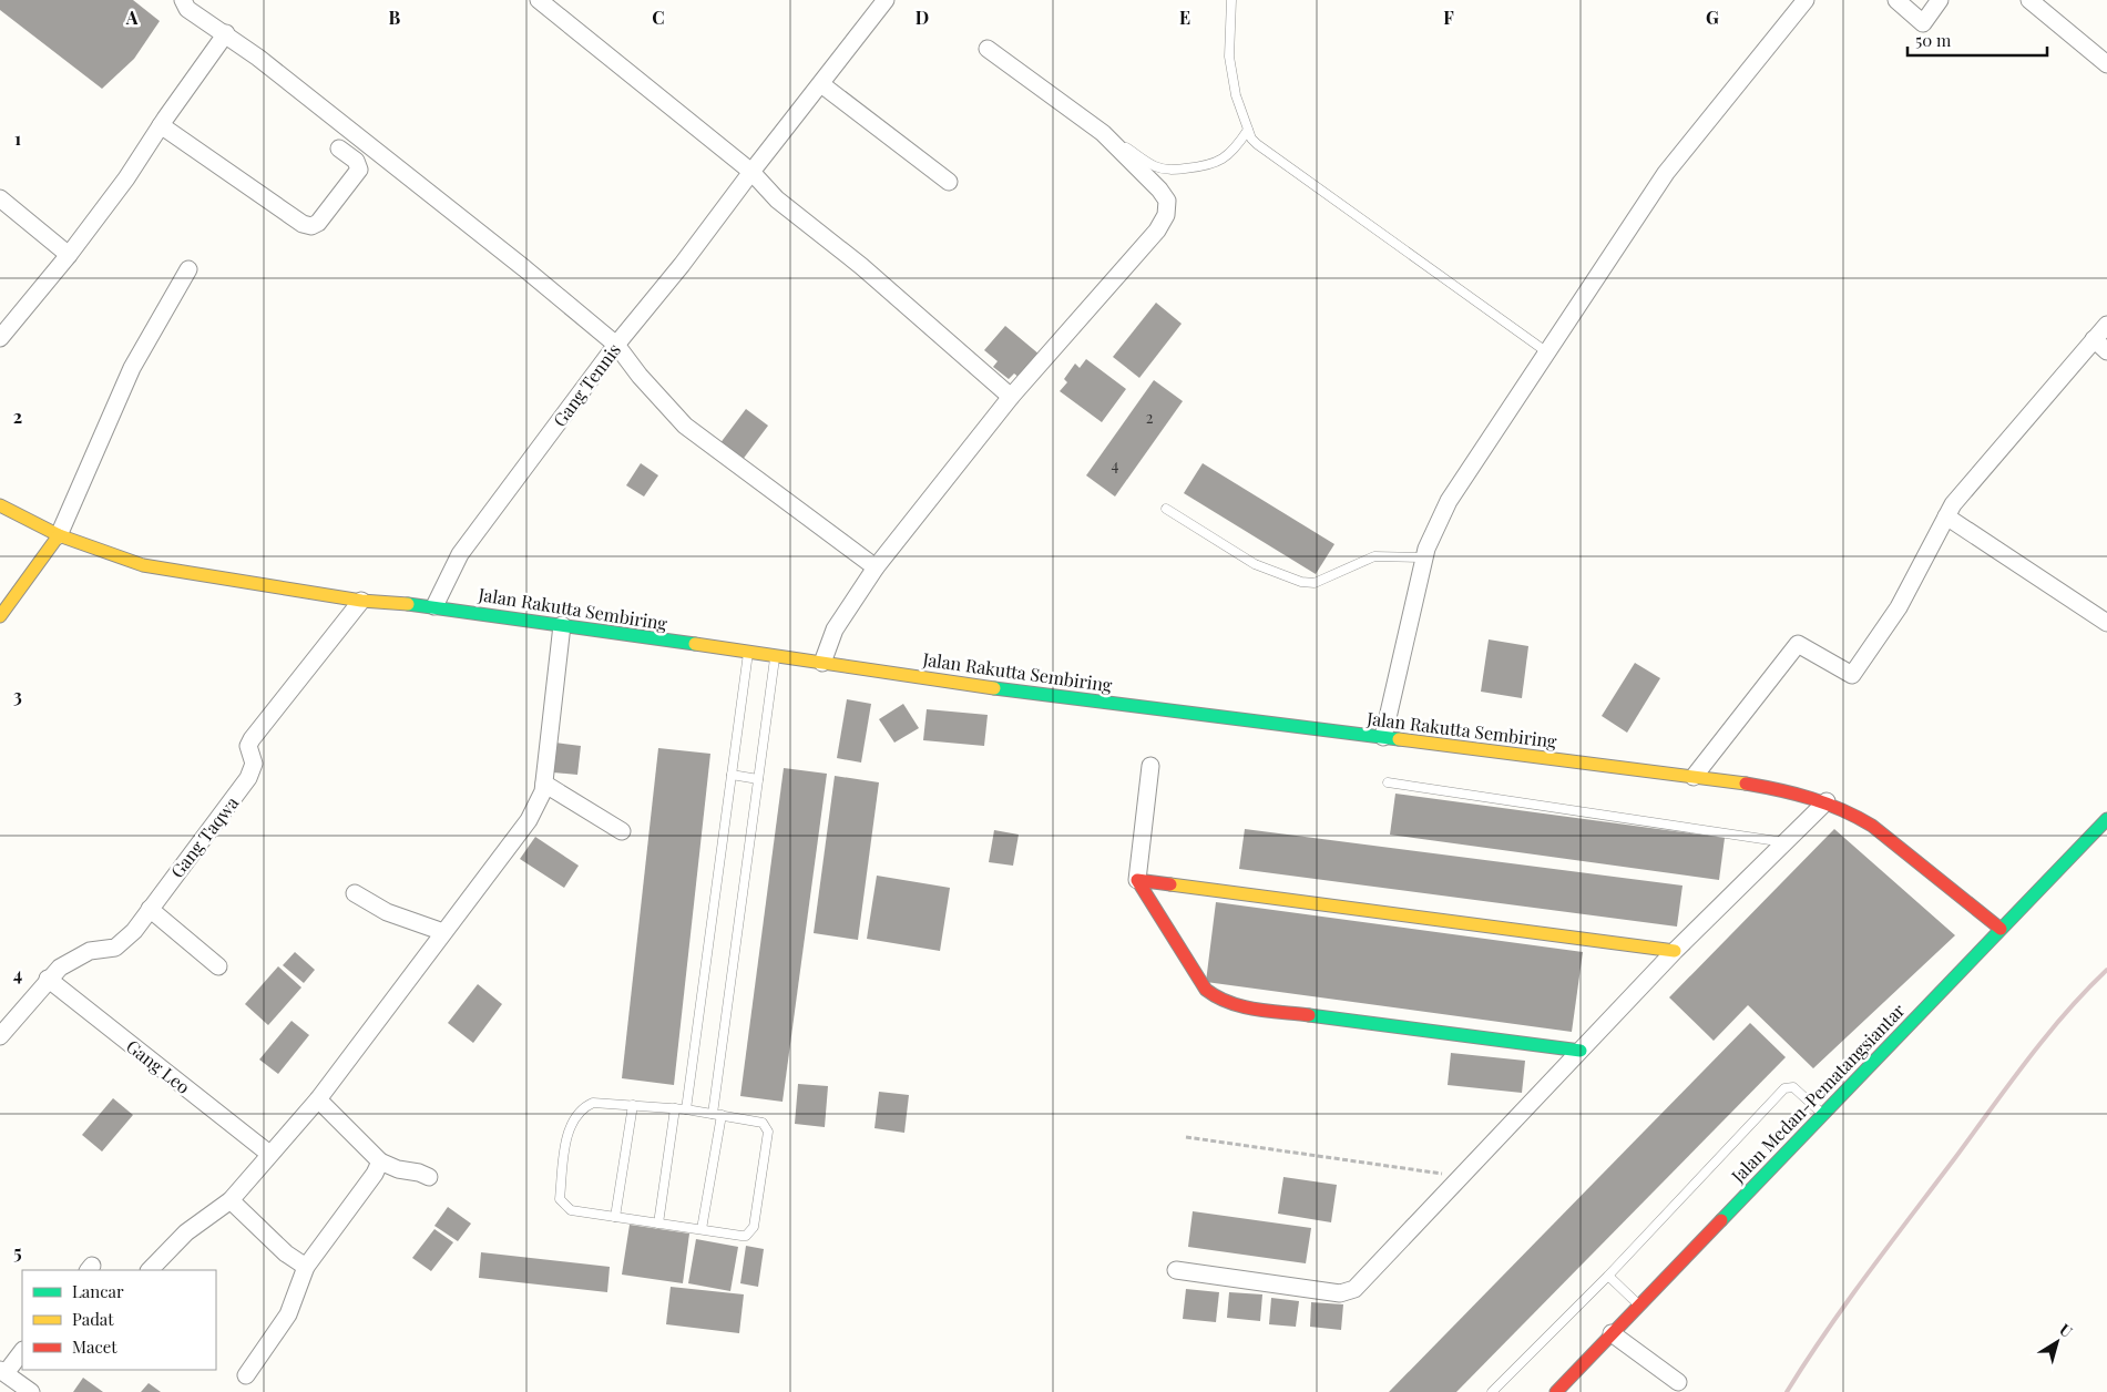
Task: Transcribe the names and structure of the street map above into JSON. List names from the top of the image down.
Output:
{
  "streets": {
    "main road": ["Jalan Rakutta Sembiring", "Jalan Medan-Pematangsiantar"],
    "street": ["Gang Tennis", "Gang Taqwa", "Gang Leo"]
  },
  "crossings": [
    ["Gang Tennis", "Jalan Rakutta Sembiring"],
    ["Jalan Rakutta Sembiring", "Gang Taqwa"],
    ["Jalan Rakutta Sembiring", "Jalan Medan-Pematangsiantar"],
    ["Gang Taqwa", "Gang Leo"]
  ],
  "house_numbers": ["2", "4"],
  "legend": ["Lancar", "Padat", "Macet"],
  "scale_bar": "50 m",
  "north": "top right",
  "grid": {
    "columns": [
      "A",
      "B",
      "C",
      "D",
      "E",
      "F",
      "G"
    ],
    "rows": [
      "1",
      "2",
      "3",
      "4",
      "5"
    ]
  }
}
